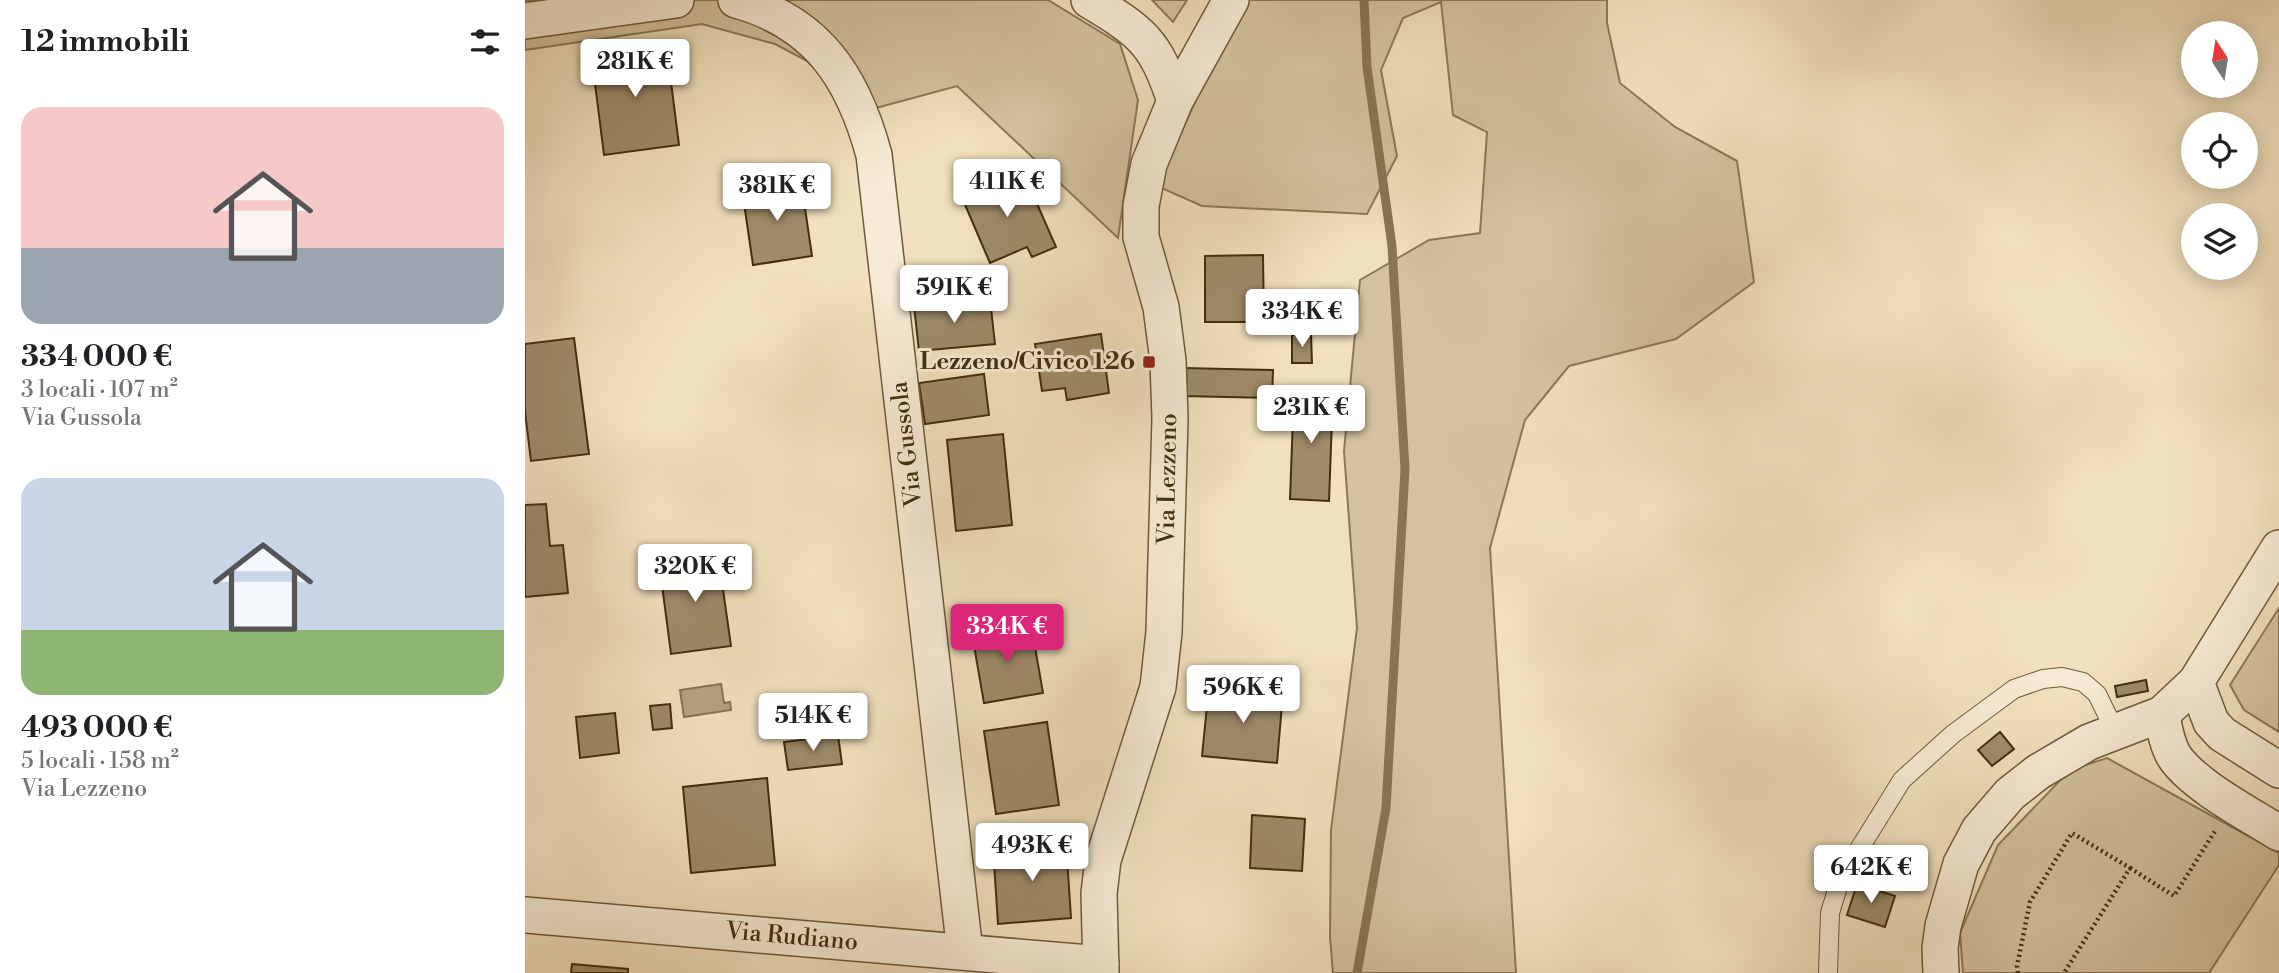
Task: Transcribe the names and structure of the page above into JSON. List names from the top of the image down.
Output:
{
  "streets": {
    "street": ["Via Gussola", "Via Lezzeno", "Via Rudiano"]
  },
  "crossings": [
    ["Via Gussola", "Via Rudiano"],
    ["Via Lezzeno", "Via Rudiano"]
  ],
  "places": {
    "transit": ["Lezzeno/Civico 126"]
  },
  "north": "top",
  "page": {
    "heading": "12 immobili",
    "price": [
      "281K €",
      "411K €",
      "381K €",
      "591K €",
      "334K €",
      "231K €",
      "320K €",
      "334K €",
      "596K €",
      "514K €",
      "493K €",
      "642K €"
    ],
    "list": [
      {
        "name": "334 000 €",
        "note": "3 locali · 107 m² · Via Gussola"
      },
      {
        "name": "493 000 €",
        "note": "5 locali · 158 m² · Via Lezzeno"
      }
    ]
  }
}
